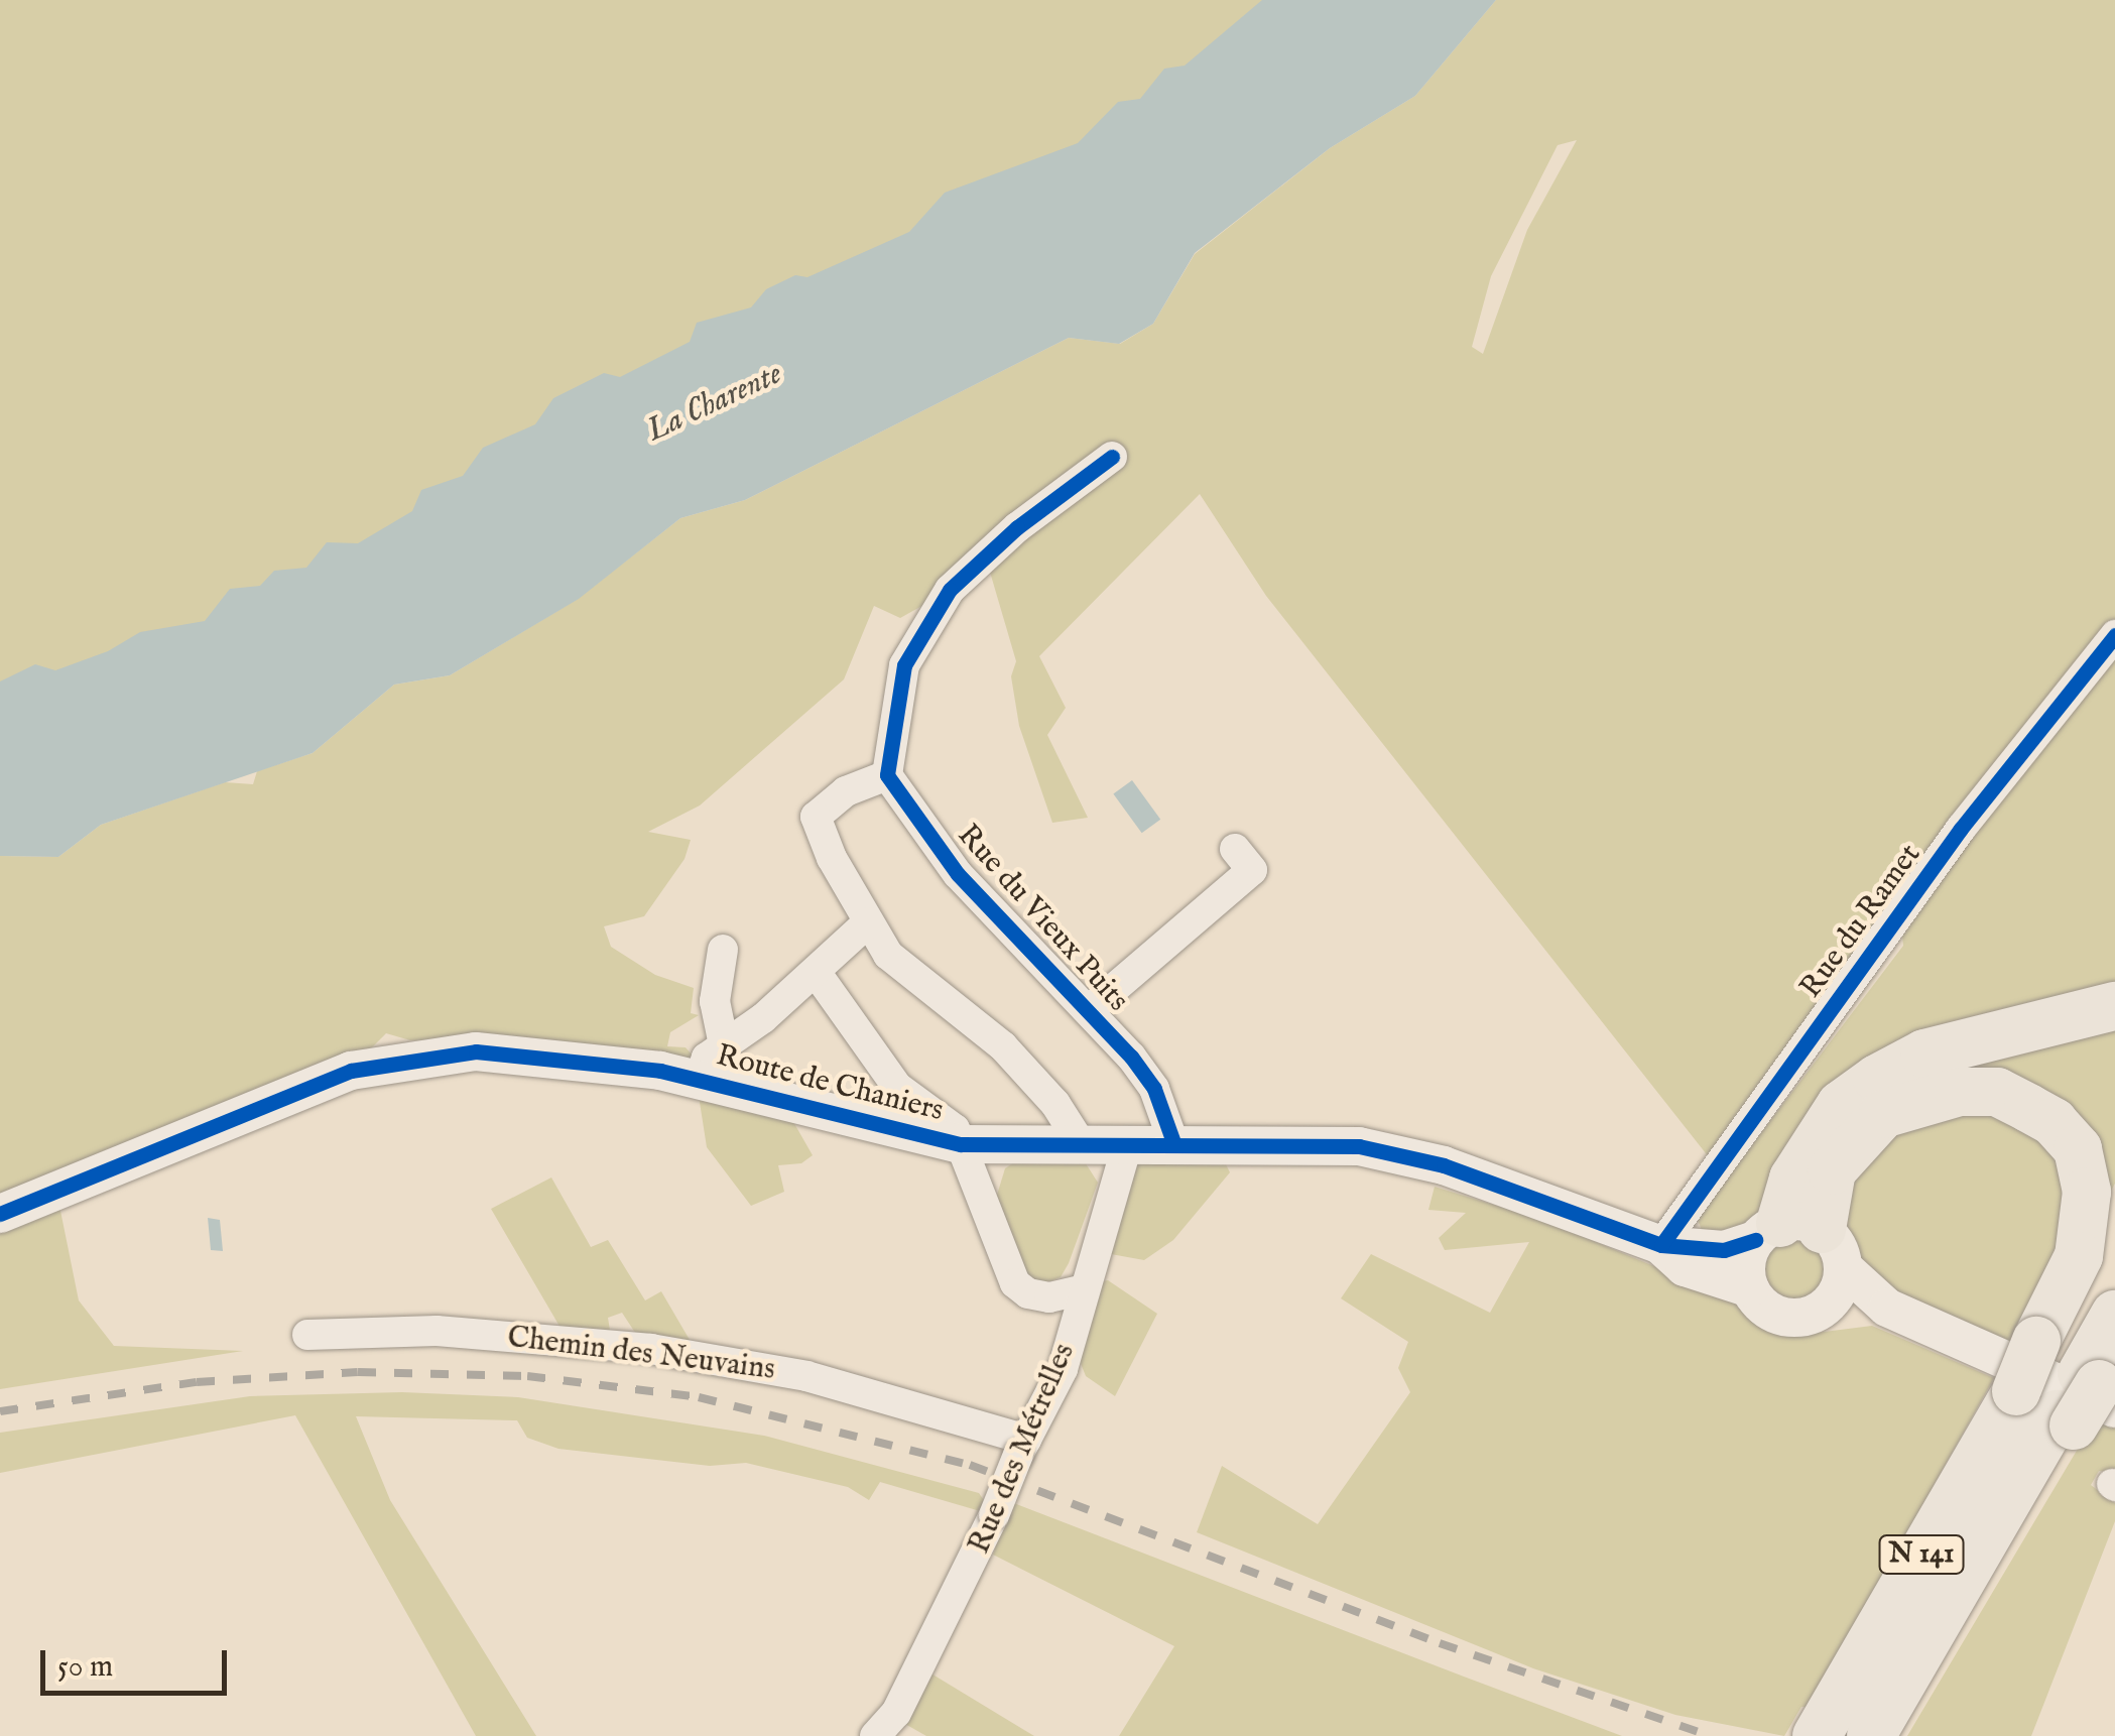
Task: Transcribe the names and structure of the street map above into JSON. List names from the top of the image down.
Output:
{
  "streets": {
    "highway": ["N 141"],
    "street": [
      "Rue du Vieux Puits",
      "Rue du Ramet",
      "Route de Chaniers",
      "Chemin des Neuvains",
      "Rue des Métrelles"
    ]
  },
  "crossings": [
    ["Rue du Vieux Puits", "Route de Chaniers"],
    ["Rue du Ramet", "Route de Chaniers"],
    ["Route de Chaniers", "Rue des Métrelles"],
    ["Chemin des Neuvains", "Rue des Métrelles"]
  ],
  "water": ["La Charente"],
  "scale_bar": "50 m"
}
